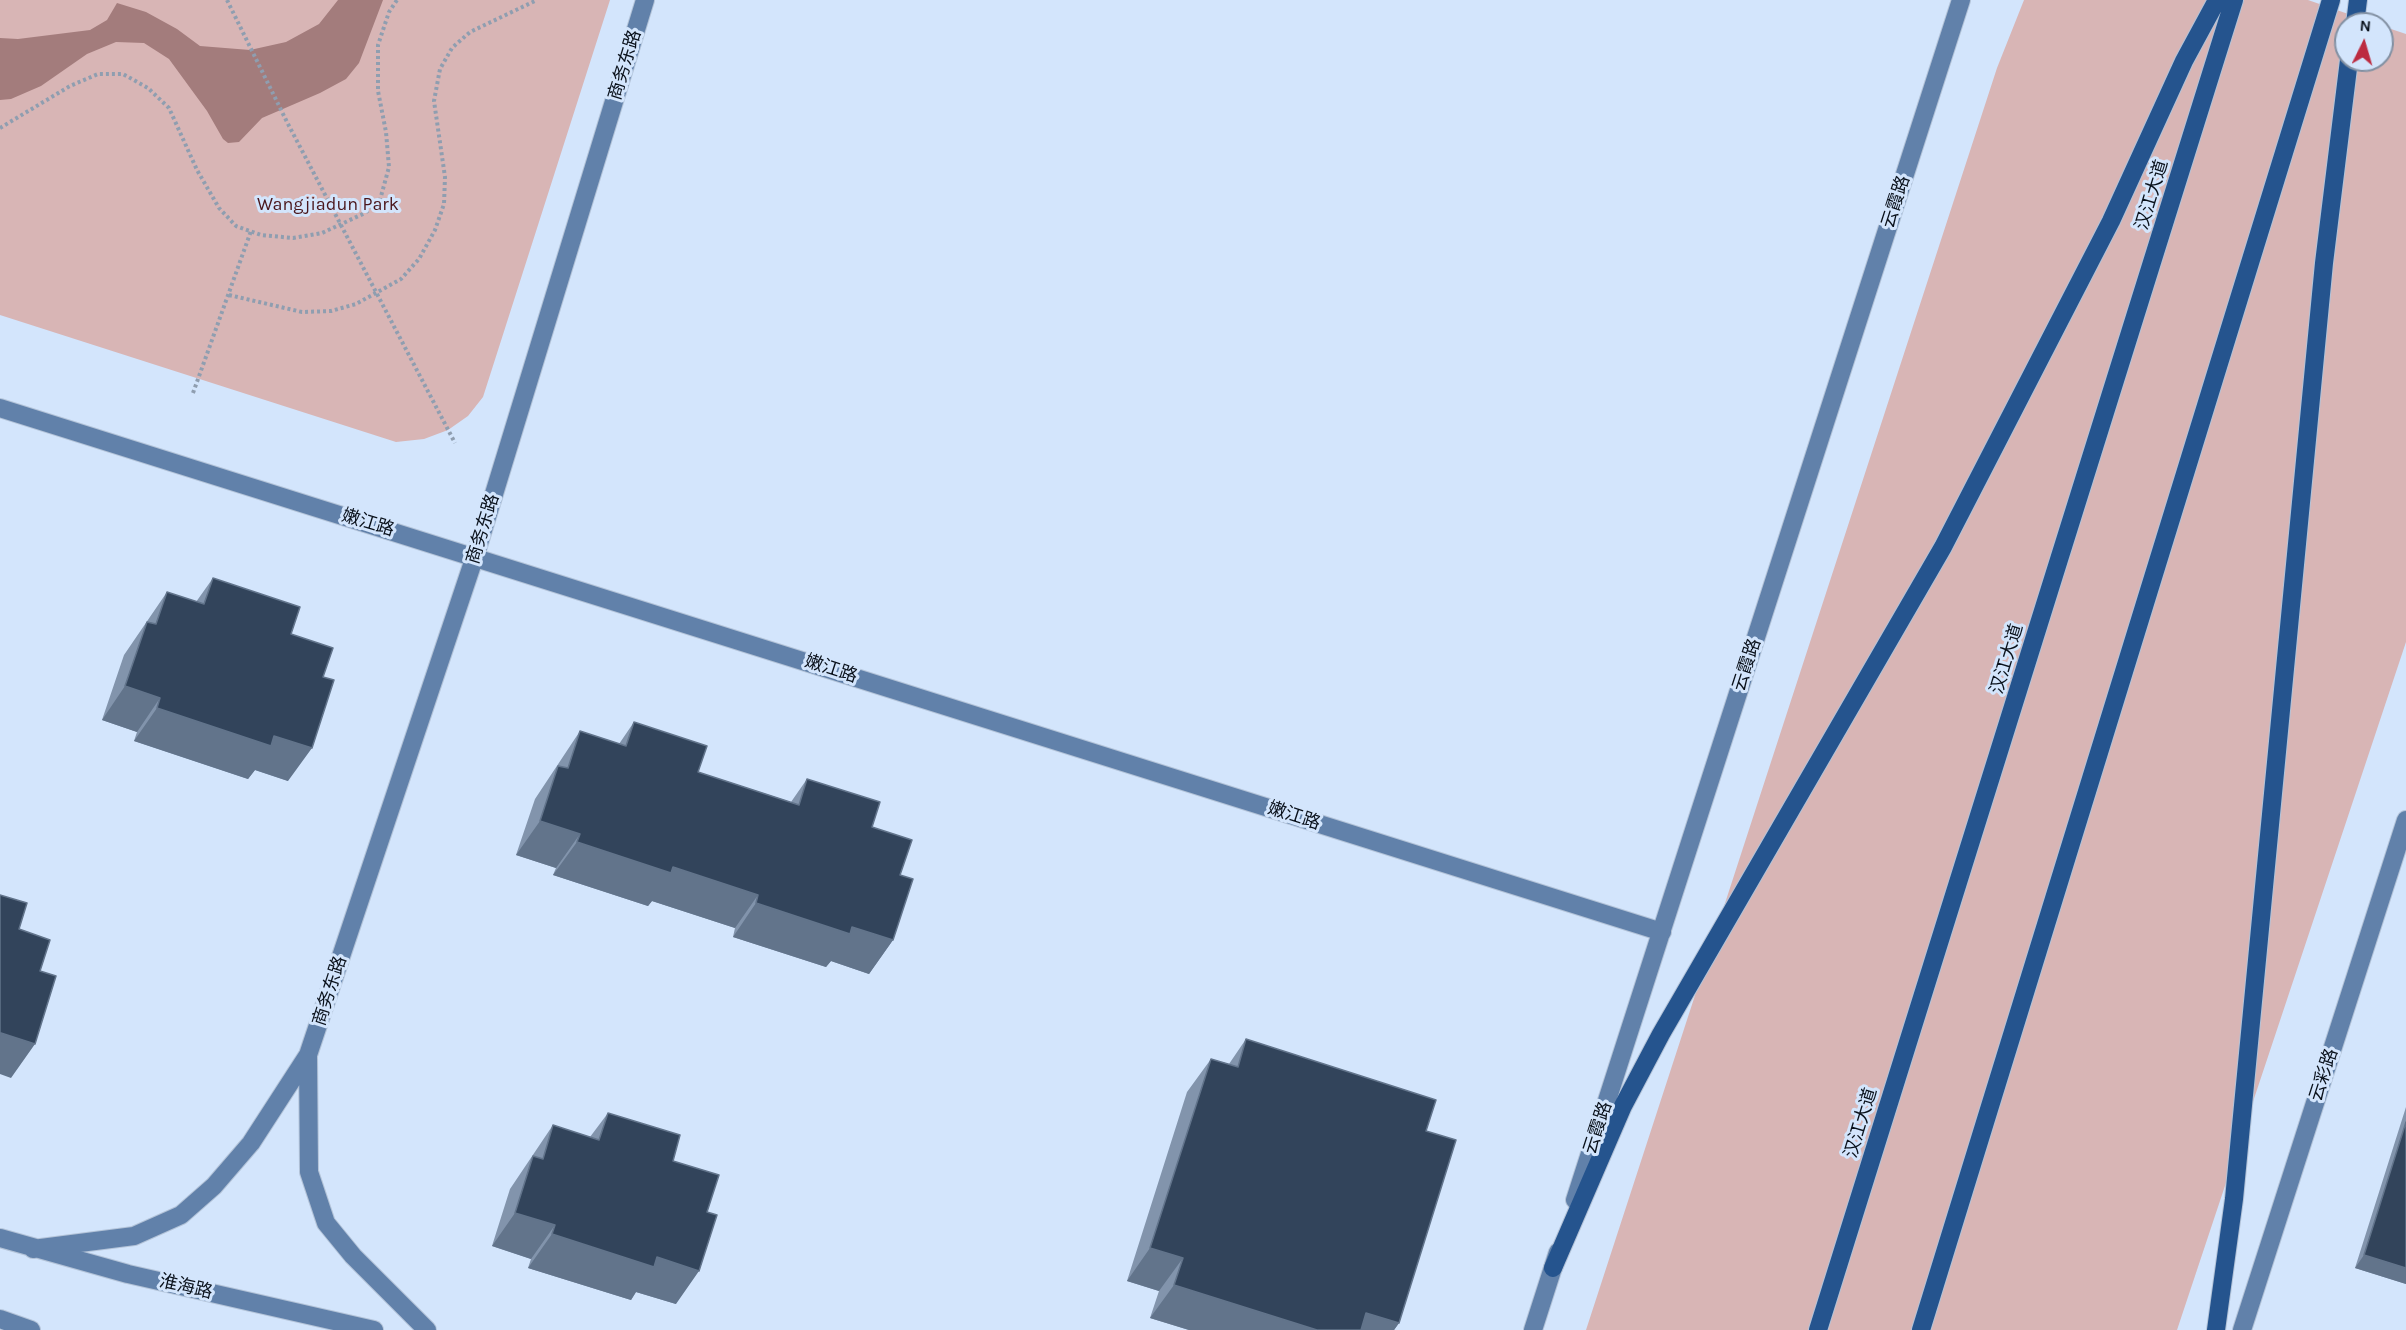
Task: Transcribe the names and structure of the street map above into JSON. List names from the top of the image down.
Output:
{
  "streets": {
    "highway": ["汉江大道"],
    "street": [
      "商务东路",
      "云霞路",
      "嫩江路",
      "云彩路",
      "淮海路"
    ]
  },
  "crossings": [
    ["商务东路", "嫩江路"],
    ["云霞路", "嫩江路"]
  ],
  "parks": ["Wangjiadun Park"],
  "north": "top"
}
